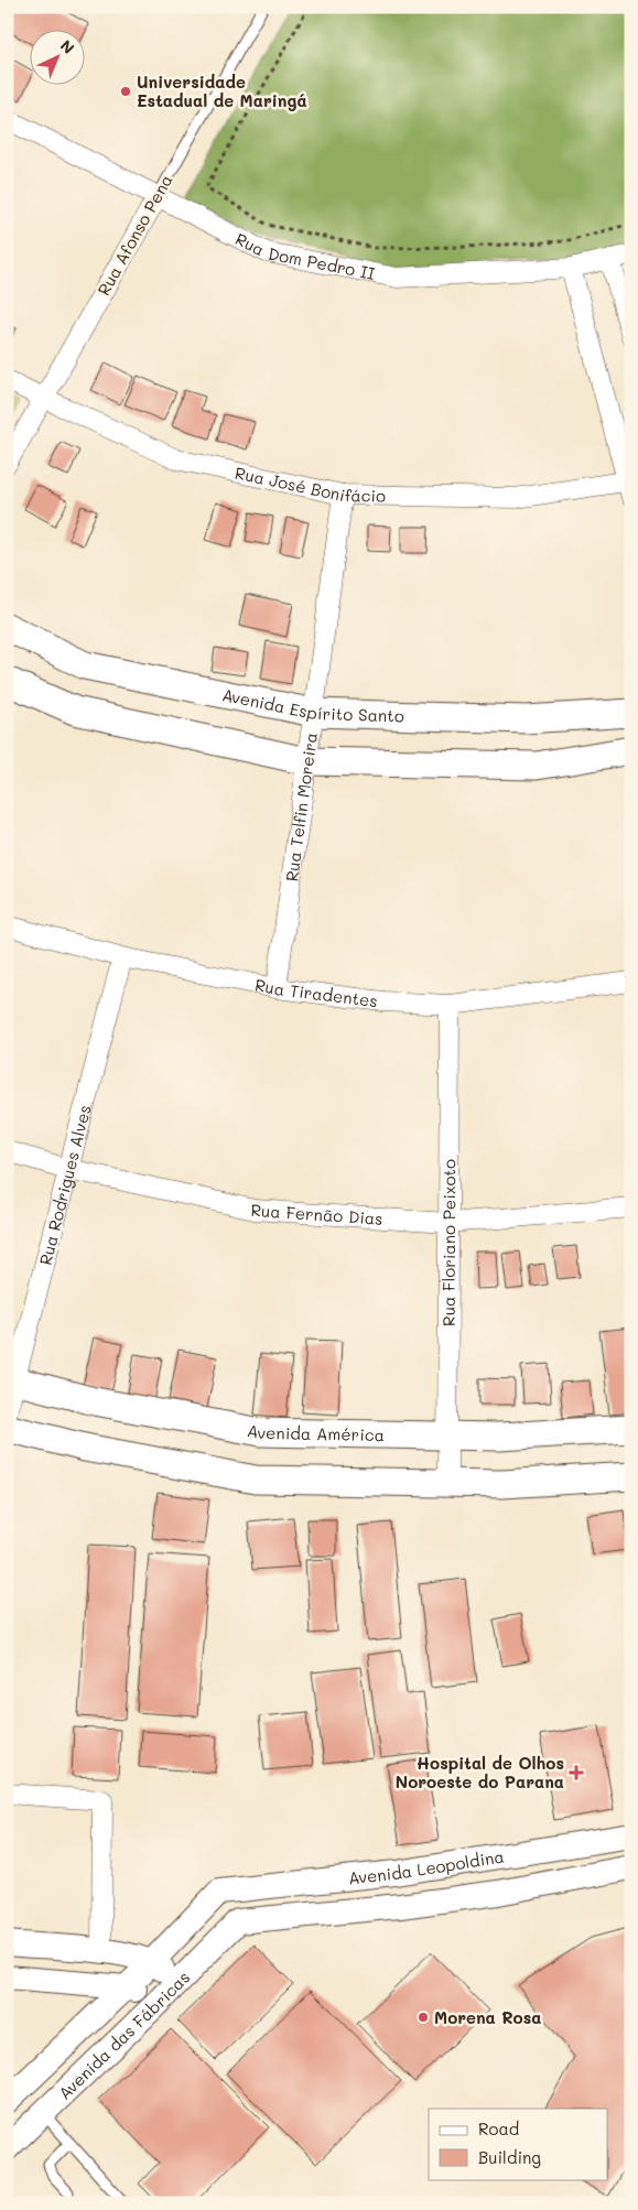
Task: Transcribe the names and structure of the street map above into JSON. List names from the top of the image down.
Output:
{
  "streets": {
    "main road": ["Avenida Espírito Santo", "Avenida América"],
    "street": [
      "Rua Afonso Pena",
      "Rua Dom Pedro II",
      "Rua José Bonifácio",
      "Rua Telfin Moreira",
      "Rua Tiradentes",
      "Rua Rodrigues Alves",
      "Rua Fernão Dias",
      "Rua Floriano Peixoto",
      "Avenida Leopoldina",
      "Avenida das Fábricas"
    ]
  },
  "crossings": [
    ["Rua Afonso Pena", "Rua Dom Pedro II"],
    ["Rua Afonso Pena", "Rua José Bonifácio"],
    ["Rua José Bonifácio", "Rua Telfin Moreira"],
    ["Avenida Espírito Santo", "Rua Telfin Moreira"],
    ["Rua Telfin Moreira", "Rua Tiradentes"],
    ["Rua Tiradentes", "Rua Rodrigues Alves"],
    ["Rua Tiradentes", "Rua Floriano Peixoto"],
    ["Rua Rodrigues Alves", "Rua Fernão Dias"],
    ["Rua Rodrigues Alves", "Avenida América"],
    ["Rua Fernão Dias", "Rua Floriano Peixoto"],
    ["Rua Floriano Peixoto", "Avenida América"],
    ["Avenida Leopoldina", "Avenida das Fábricas"]
  ],
  "places": {
    "other": ["Universidade Estadual de Maringá", "Morena Rosa"],
    "health": ["Hospital de Olhos Noroeste do Parana"]
  },
  "legend": ["Road", "Building"],
  "north": "top right"
}
